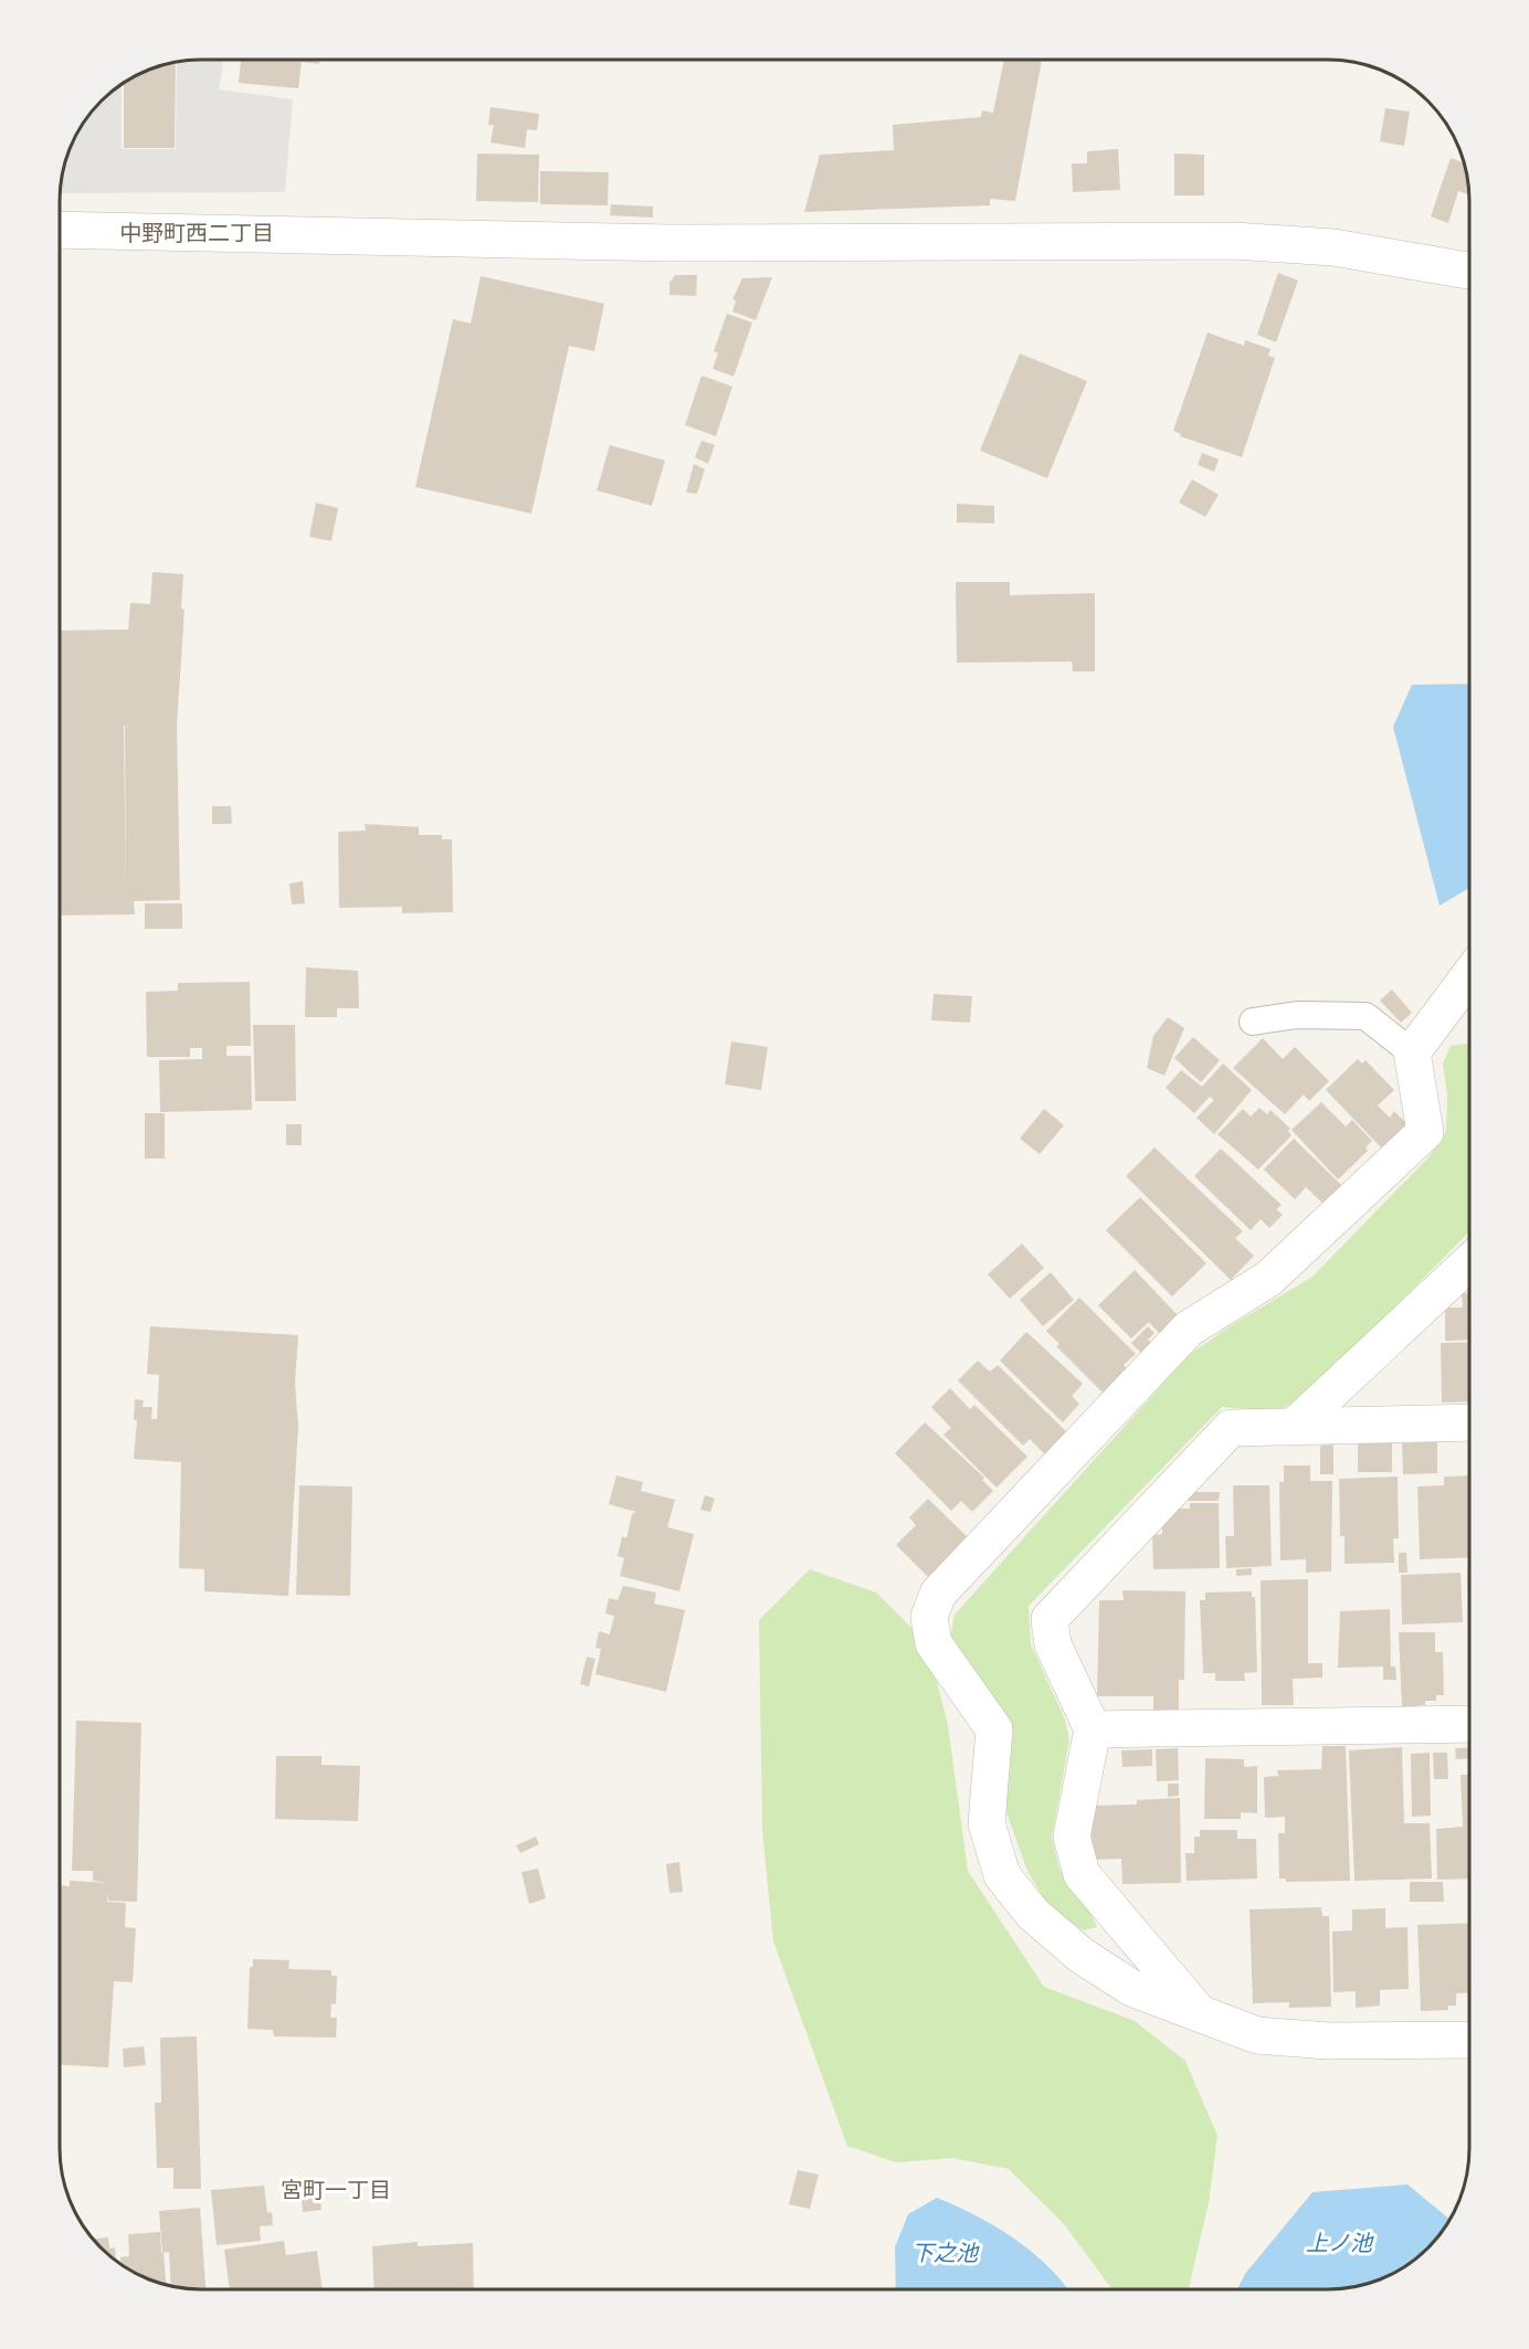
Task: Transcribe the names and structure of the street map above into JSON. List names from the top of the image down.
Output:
{
  "districts": ["中野町西二丁目", "宮町一丁目"],
  "water": ["上ノ池", "下之池"]
}
